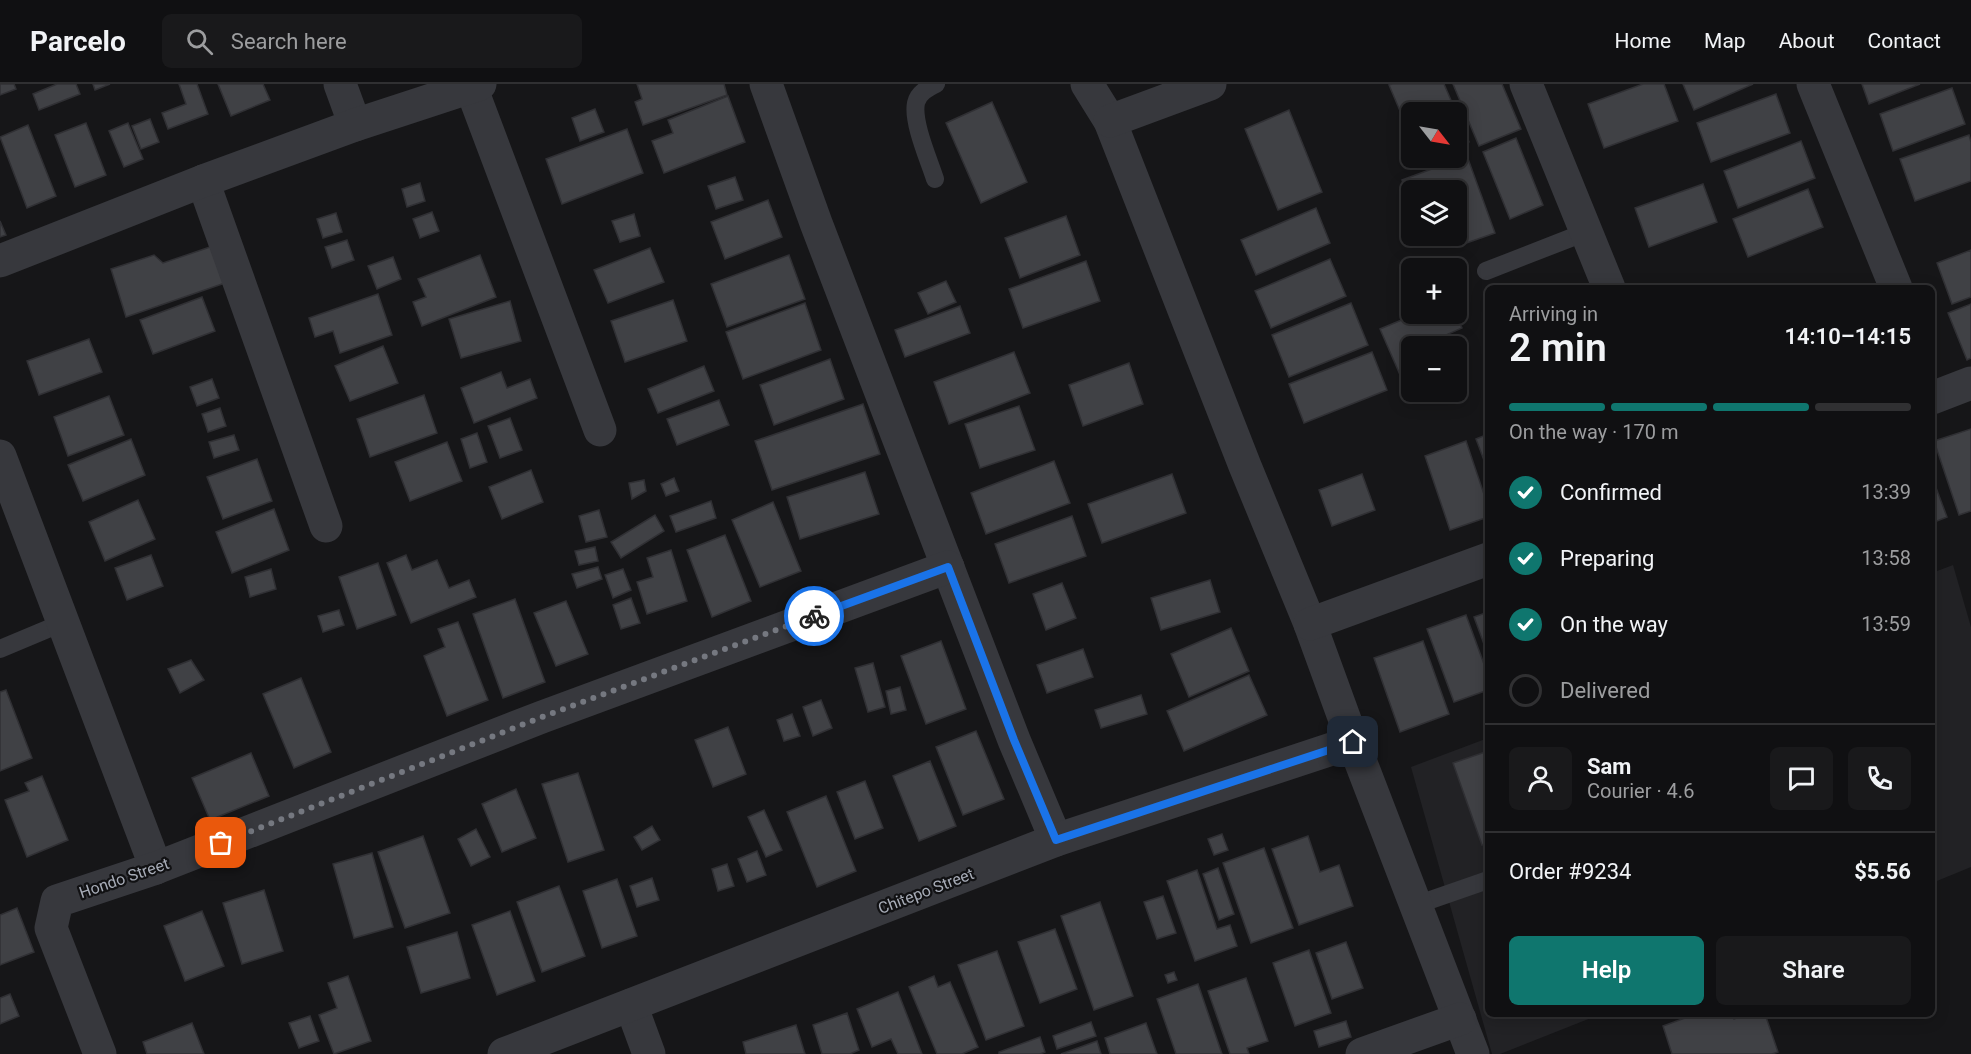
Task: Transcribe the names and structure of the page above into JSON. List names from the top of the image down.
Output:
{
  "streets": {
    "street": ["Hondo Street", "Chitepo Street"]
  },
  "north": "bottom right",
  "page": {
    "header": "Parcelo",
    "search": "Search here",
    "nav": [
      "Home",
      "Map",
      "About",
      "Contact"
    ],
    "map_buttons": ["+", "−"],
    "heading": ["2 min", "Arriving in", "14:10–14:15"],
    "panel": [
      "Sam",
      "Courier · 4.6",
      "Order #9234",
      "$5.56"
    ],
    "bar": "On the way · 170 m",
    "list": [
      ["Confirmed", "13:39"],
      ["Preparing", "13:58"],
      ["On the way", "13:59"],
      "Delivered"
    ],
    "buttons": ["Help", "Share"]
  }
}
